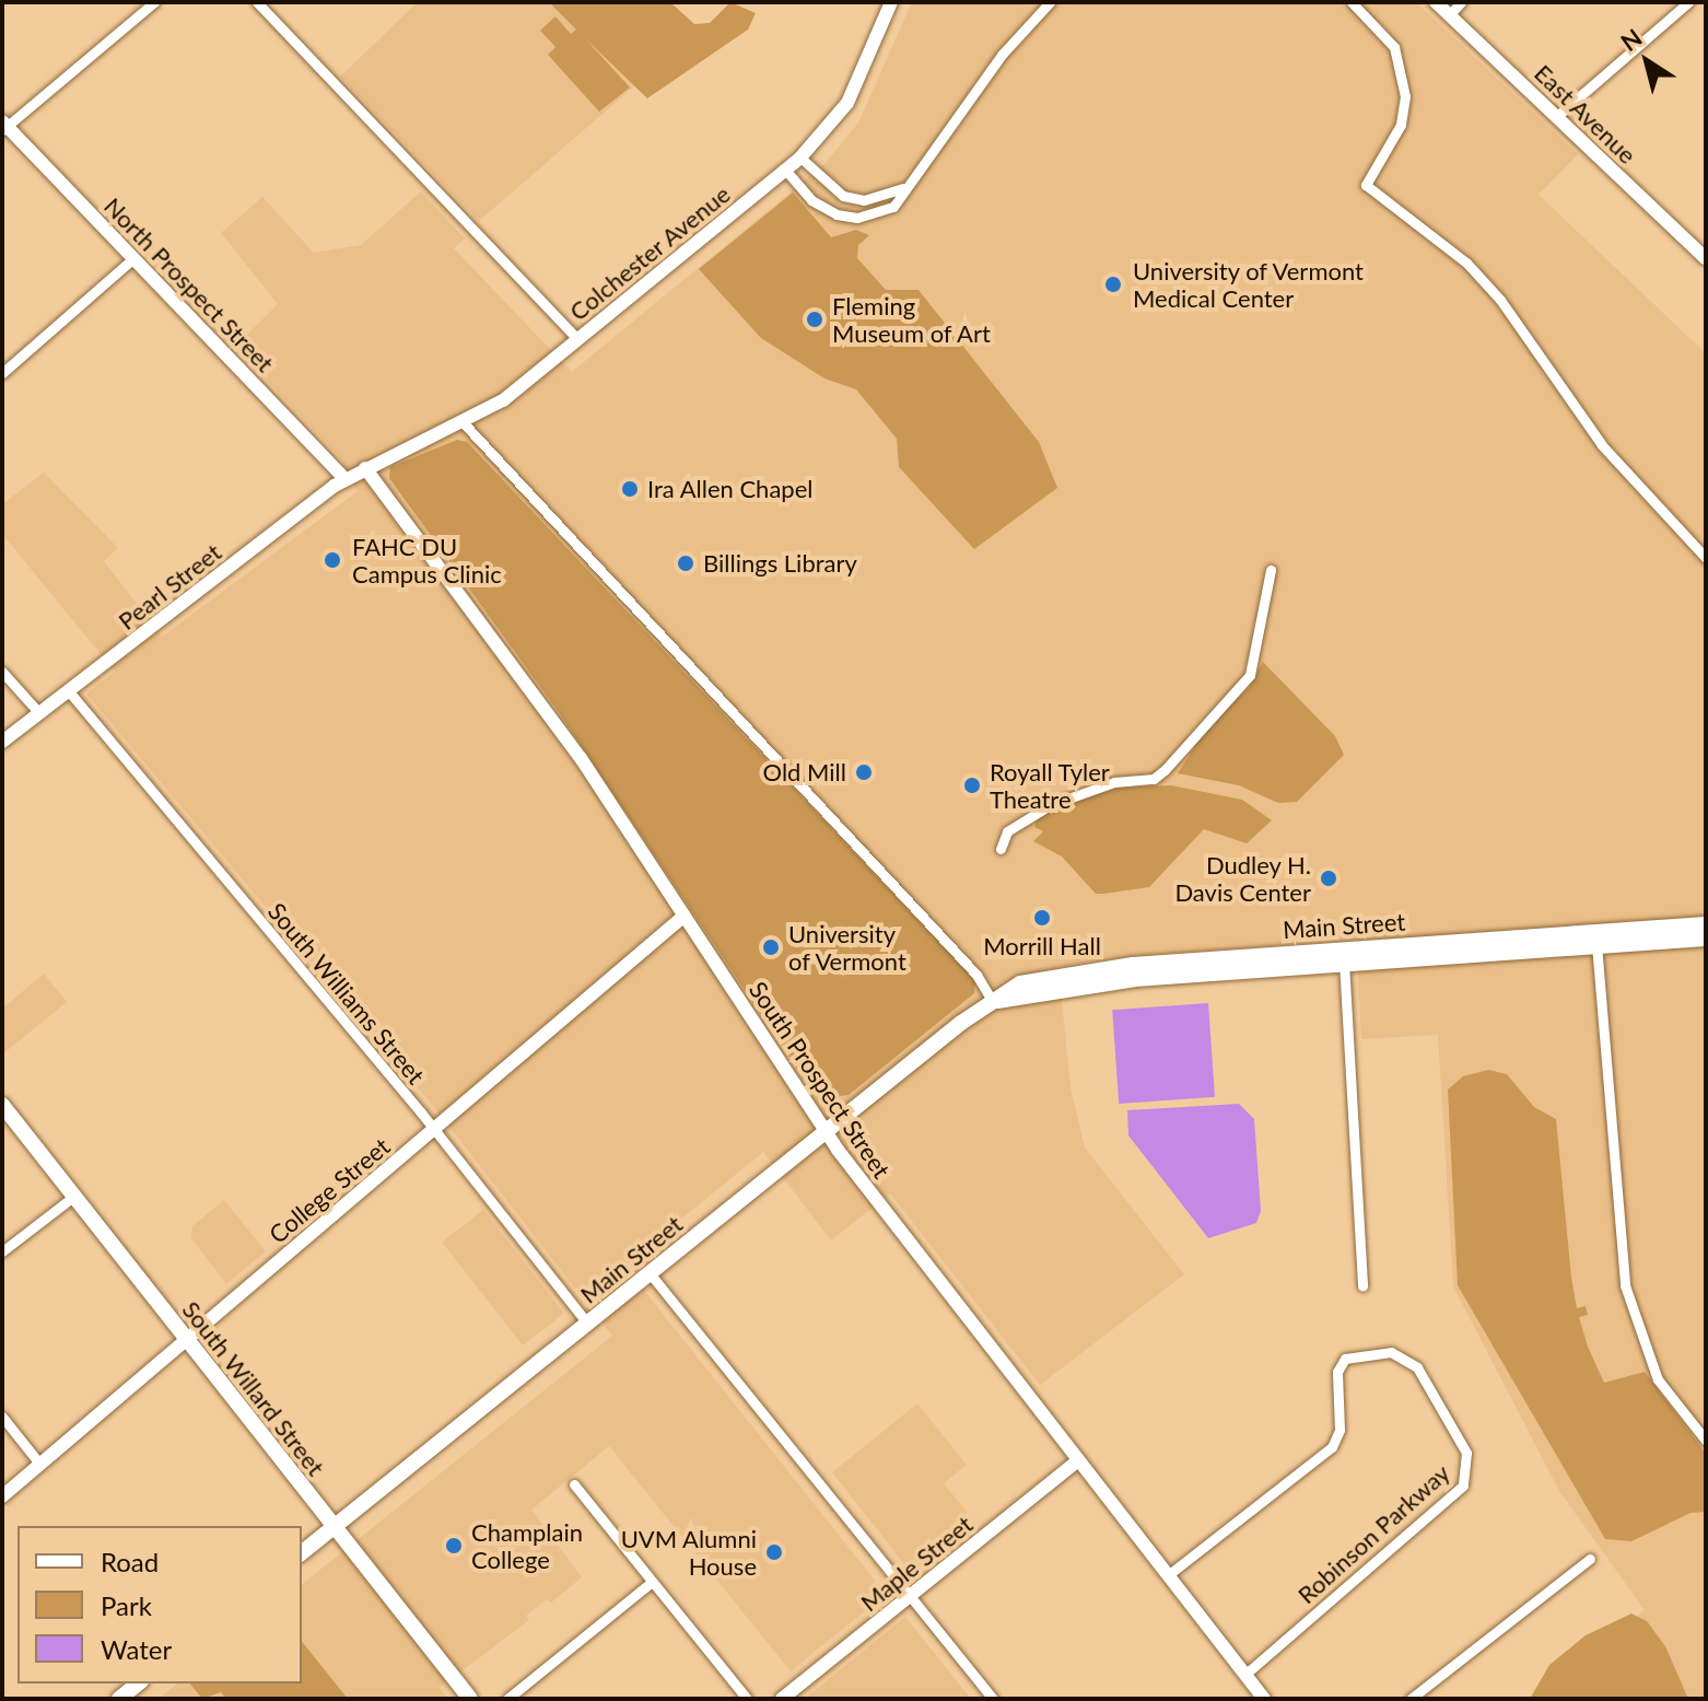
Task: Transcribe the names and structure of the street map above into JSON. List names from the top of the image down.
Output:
{
  "streets": {
    "main road": ["Main Street", "South Willard Street"],
    "street": [
      "East Avenue",
      "Colchester Avenue",
      "North Prospect Street",
      "Pearl Street",
      "South Williams Street",
      "South Prospect Street",
      "College Street",
      "Robinson Parkway",
      "Maple Street"
    ]
  },
  "crossings": [
    ["Colchester Avenue", "Pearl Street"],
    ["Colchester Avenue", "South Prospect Street"],
    ["North Prospect Street", "Pearl Street"],
    ["Pearl Street", "South Williams Street"],
    ["Pearl Street", "South Prospect Street"],
    ["Main Street", "South Williams Street"],
    ["Main Street", "South Prospect Street"],
    ["Main Street", "South Willard Street"],
    ["South Williams Street", "College Street"],
    ["South Prospect Street", "College Street"],
    ["South Prospect Street", "Robinson Parkway"],
    ["South Prospect Street", "Maple Street"],
    ["College Street", "South Willard Street"]
  ],
  "places": [
    "University of Vermont Medical Center",
    "Fleming Museum of Art",
    "Ira Allen Chapel",
    "FAHC DU Campus Clinic",
    "Billings Library",
    "Old Mill",
    "Royall Tyler Theatre",
    "Dudley H. Davis Center",
    "Morrill Hall",
    "University of Vermont",
    "Champlain College",
    "UVM Alumni House"
  ],
  "legend": ["Road", "Park", "Water"],
  "north": "top left"
}
